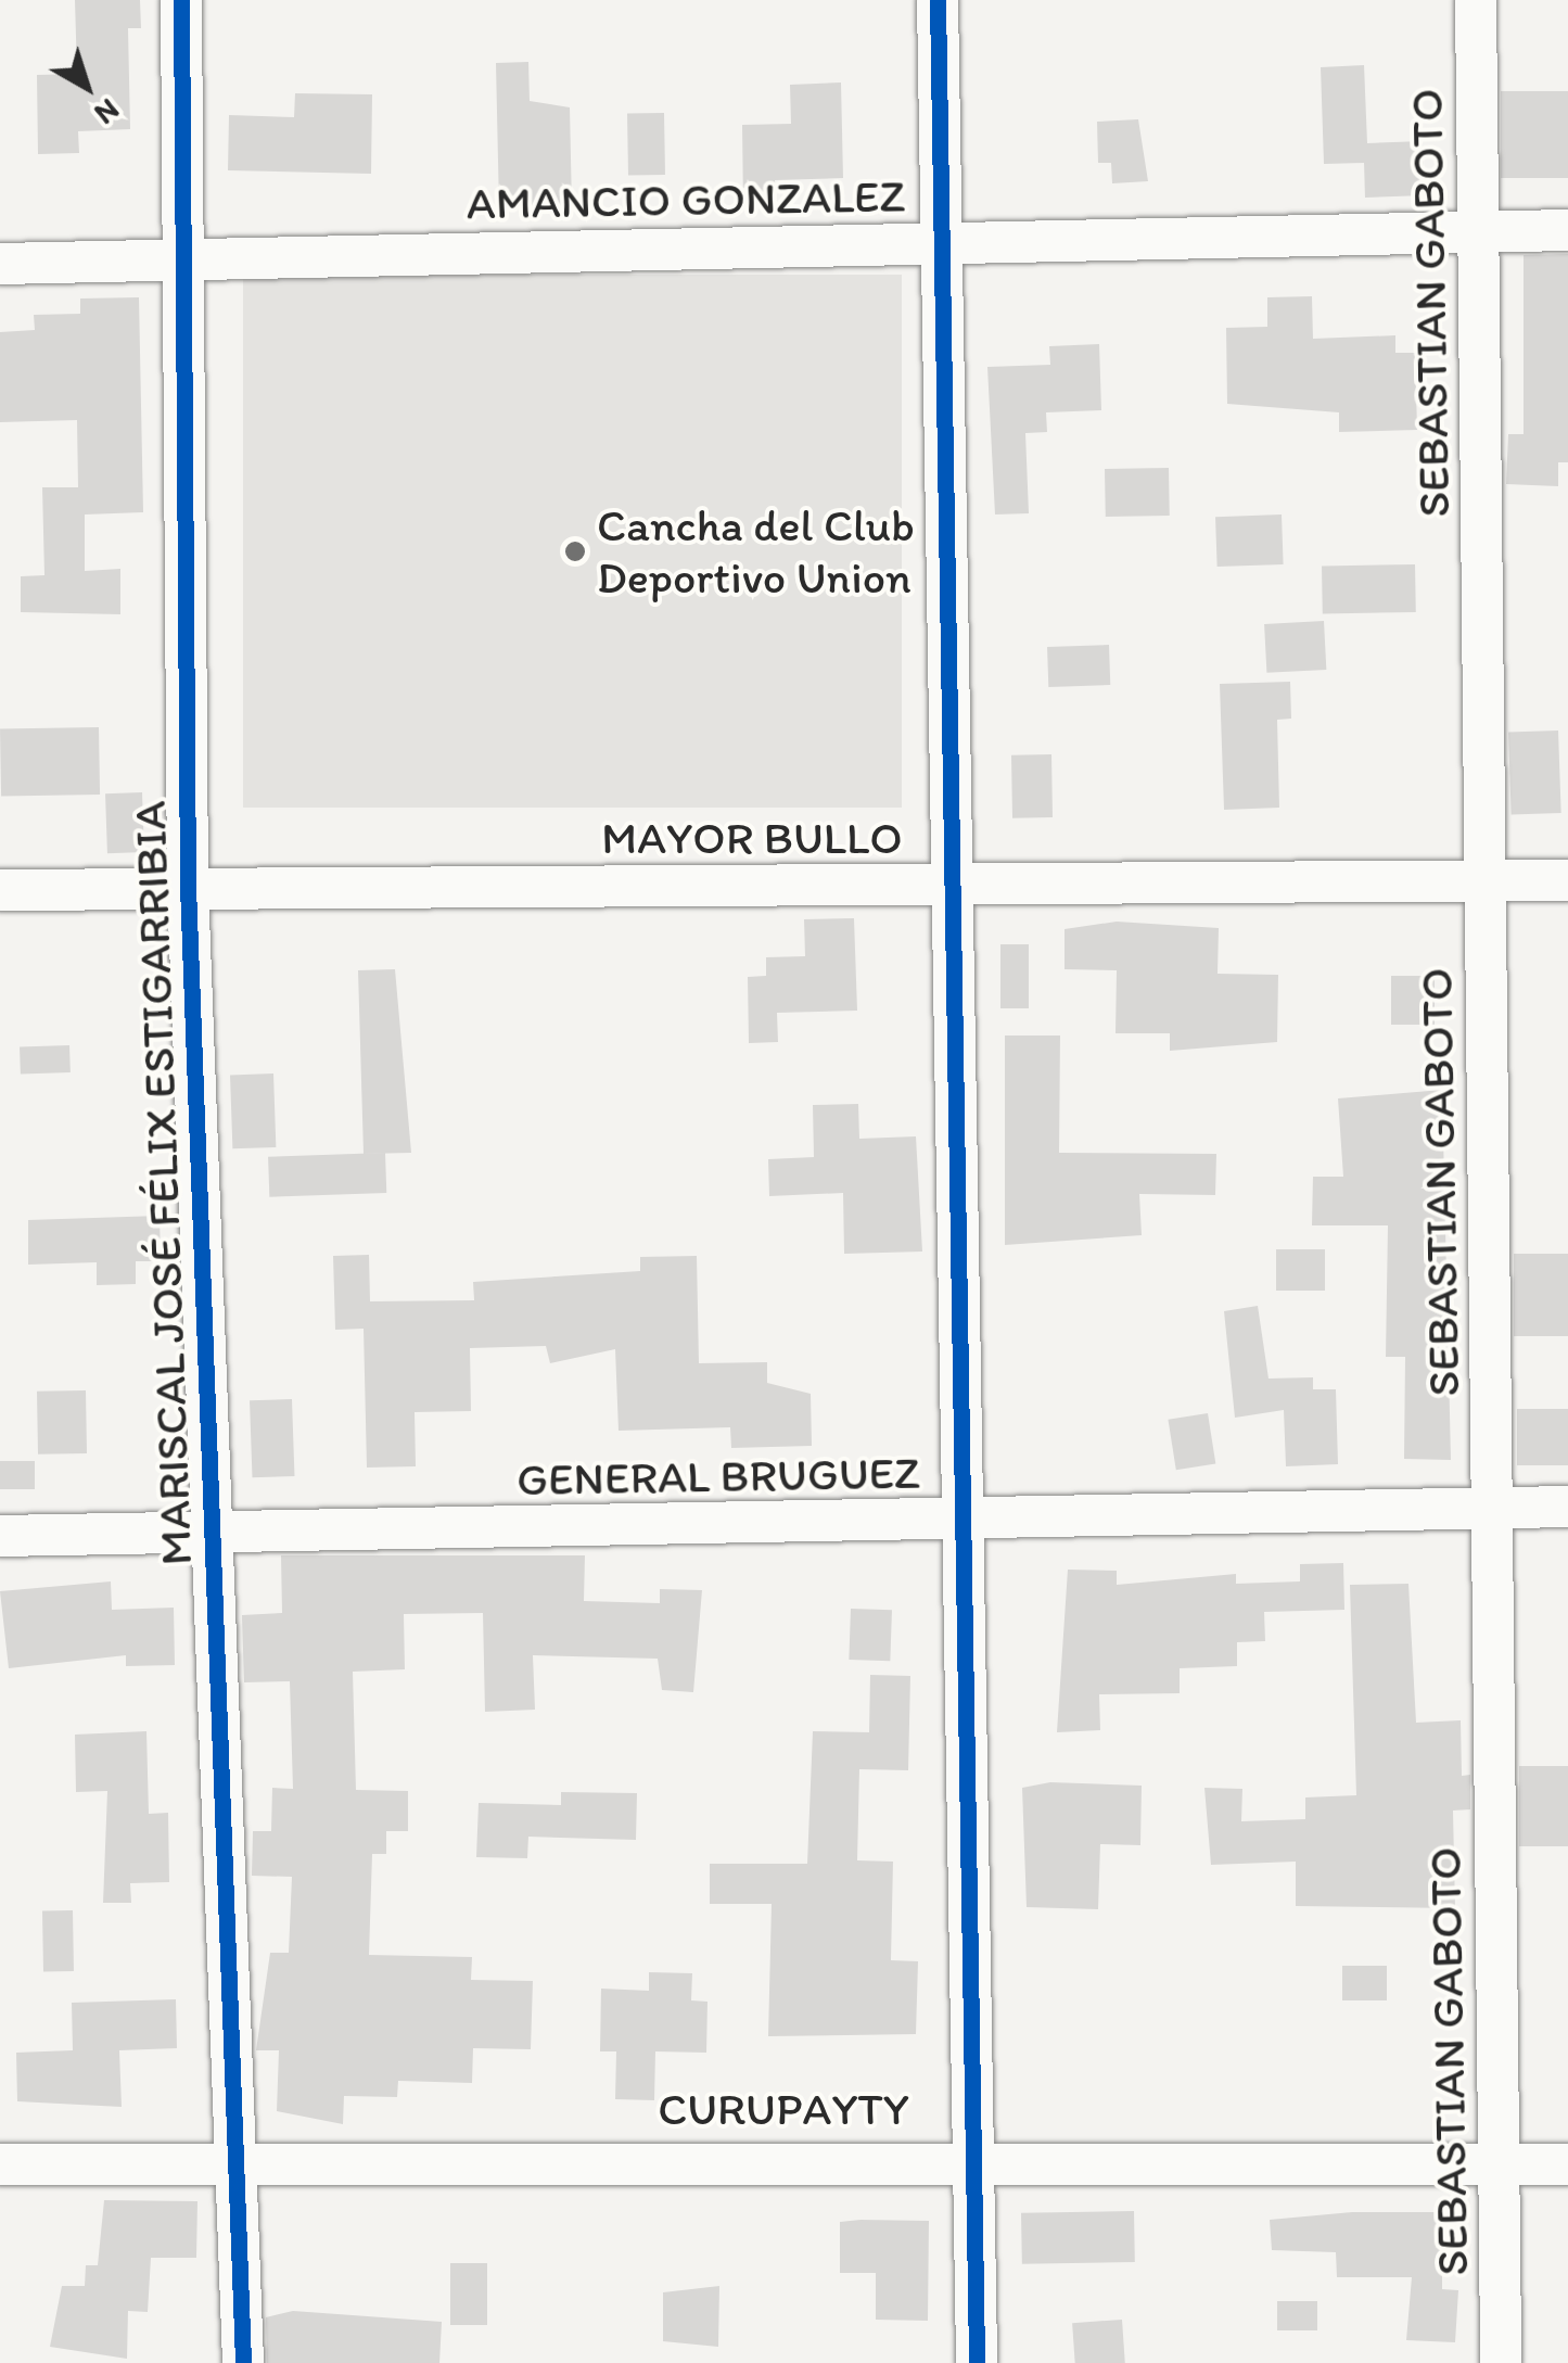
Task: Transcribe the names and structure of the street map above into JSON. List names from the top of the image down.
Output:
{
  "streets": {
    "street": [
      "AMANCIO GONZALEZ",
      "SEBASTIAN GABOTO",
      "MAYOR BULLO",
      "MARISCAL JOSÉ FÉLIX ESTIGARRIBIA",
      "GENERAL BRUGUEZ",
      "CURUPAYTY"
    ]
  },
  "crossings": [
    ["AMANCIO GONZALEZ", "SEBASTIAN GABOTO"],
    ["AMANCIO GONZALEZ", "MARISCAL JOSÉ FÉLIX ESTIGARRIBIA"],
    ["SEBASTIAN GABOTO", "MAYOR BULLO"],
    ["SEBASTIAN GABOTO", "GENERAL BRUGUEZ"],
    ["SEBASTIAN GABOTO", "CURUPAYTY"],
    ["MAYOR BULLO", "MARISCAL JOSÉ FÉLIX ESTIGARRIBIA"],
    ["MARISCAL JOSÉ FÉLIX ESTIGARRIBIA", "GENERAL BRUGUEZ"],
    ["MARISCAL JOSÉ FÉLIX ESTIGARRIBIA", "CURUPAYTY"]
  ],
  "places": ["Cancha del Club Deportivo Union"],
  "north": "bottom right"
}
